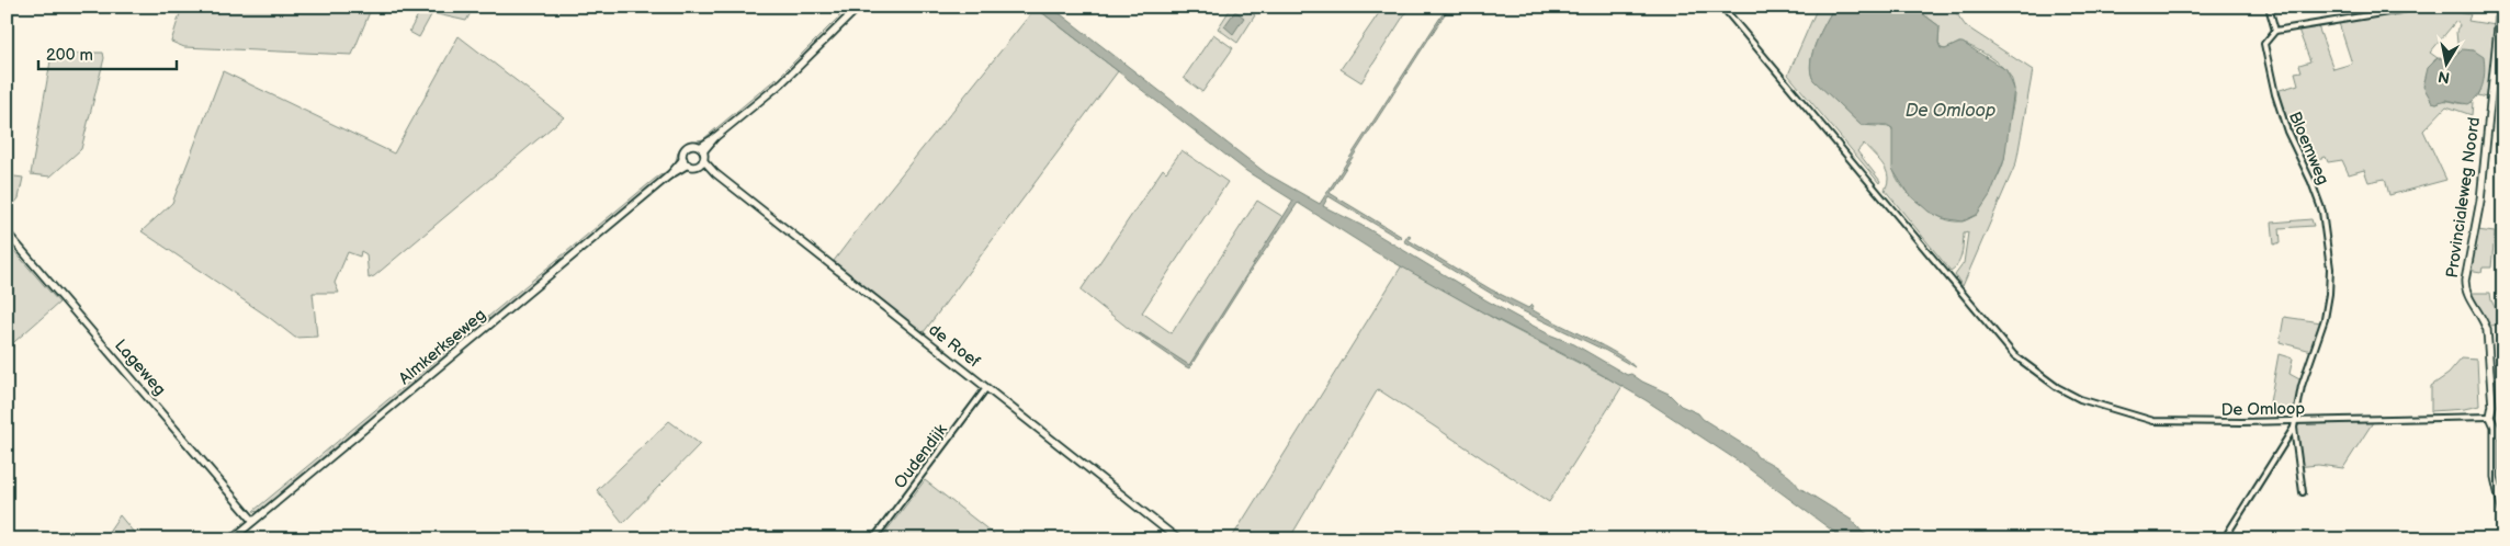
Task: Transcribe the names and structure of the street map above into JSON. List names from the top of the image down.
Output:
{
  "streets": {
    "street": [
      "Bloemweg",
      "Provincialeweg Noord",
      "de Roef",
      "Almkerkseweg",
      "Lageweg",
      "De Omloop",
      "Oudendijk"
    ]
  },
  "crossings": [
    ["Bloemweg", "De Omloop"],
    ["Provincialeweg Noord", "De Omloop"],
    ["de Roef", "Almkerkseweg"],
    ["de Roef", "Oudendijk"],
    ["Almkerkseweg", "Lageweg"]
  ],
  "water": ["De Omloop"],
  "scale_bar": "200 m",
  "north": "bottom"
}
